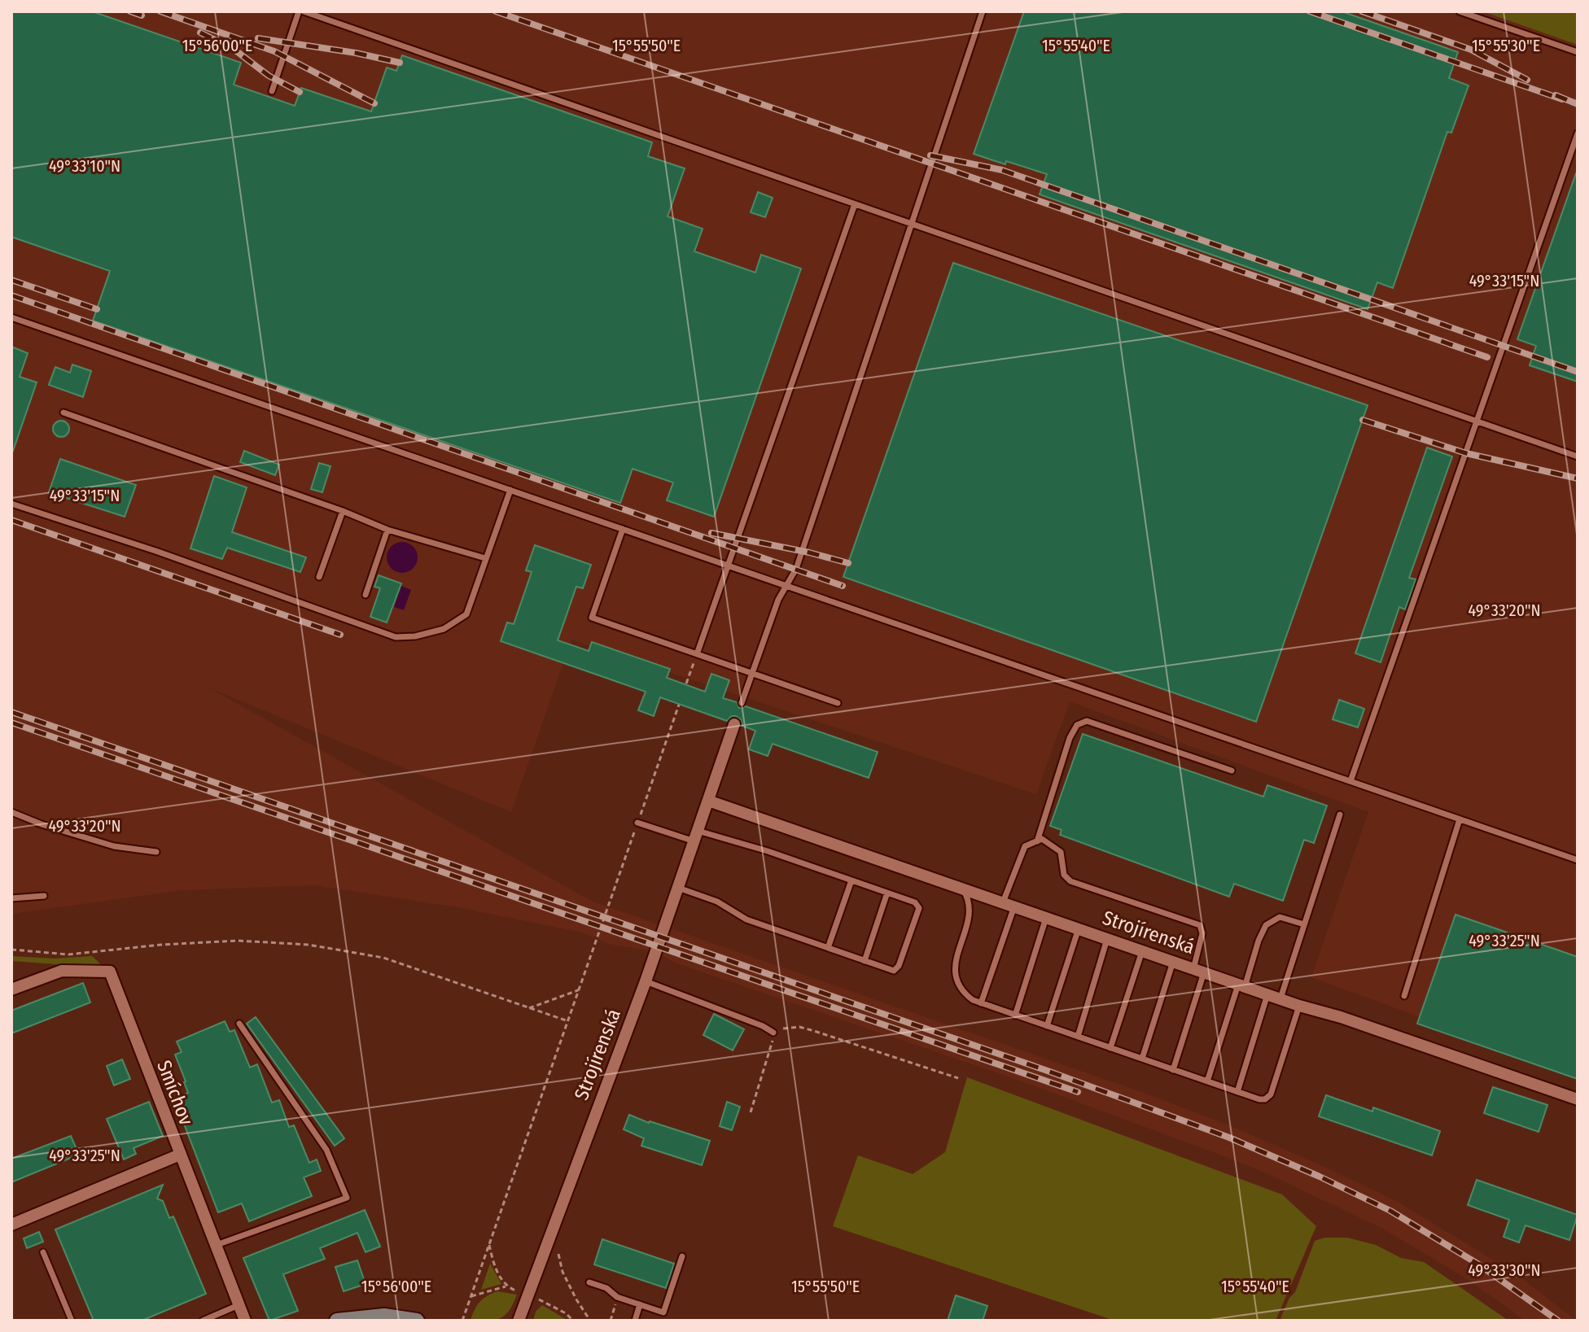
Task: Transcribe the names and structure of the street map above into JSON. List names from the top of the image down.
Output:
{
  "streets": {
    "street": ["Strojírenská", "Smíchov"]
  },
  "coordinates": [
    "15°56'00\"E",
    "15°55'50\"E",
    "15°55'40\"E",
    "15°55'30\"E",
    "49°33'10\"N",
    "49°33'15\"N",
    "49°33'20\"N",
    "49°33'25\"N",
    "49°33'30\"N"
  ]
}
